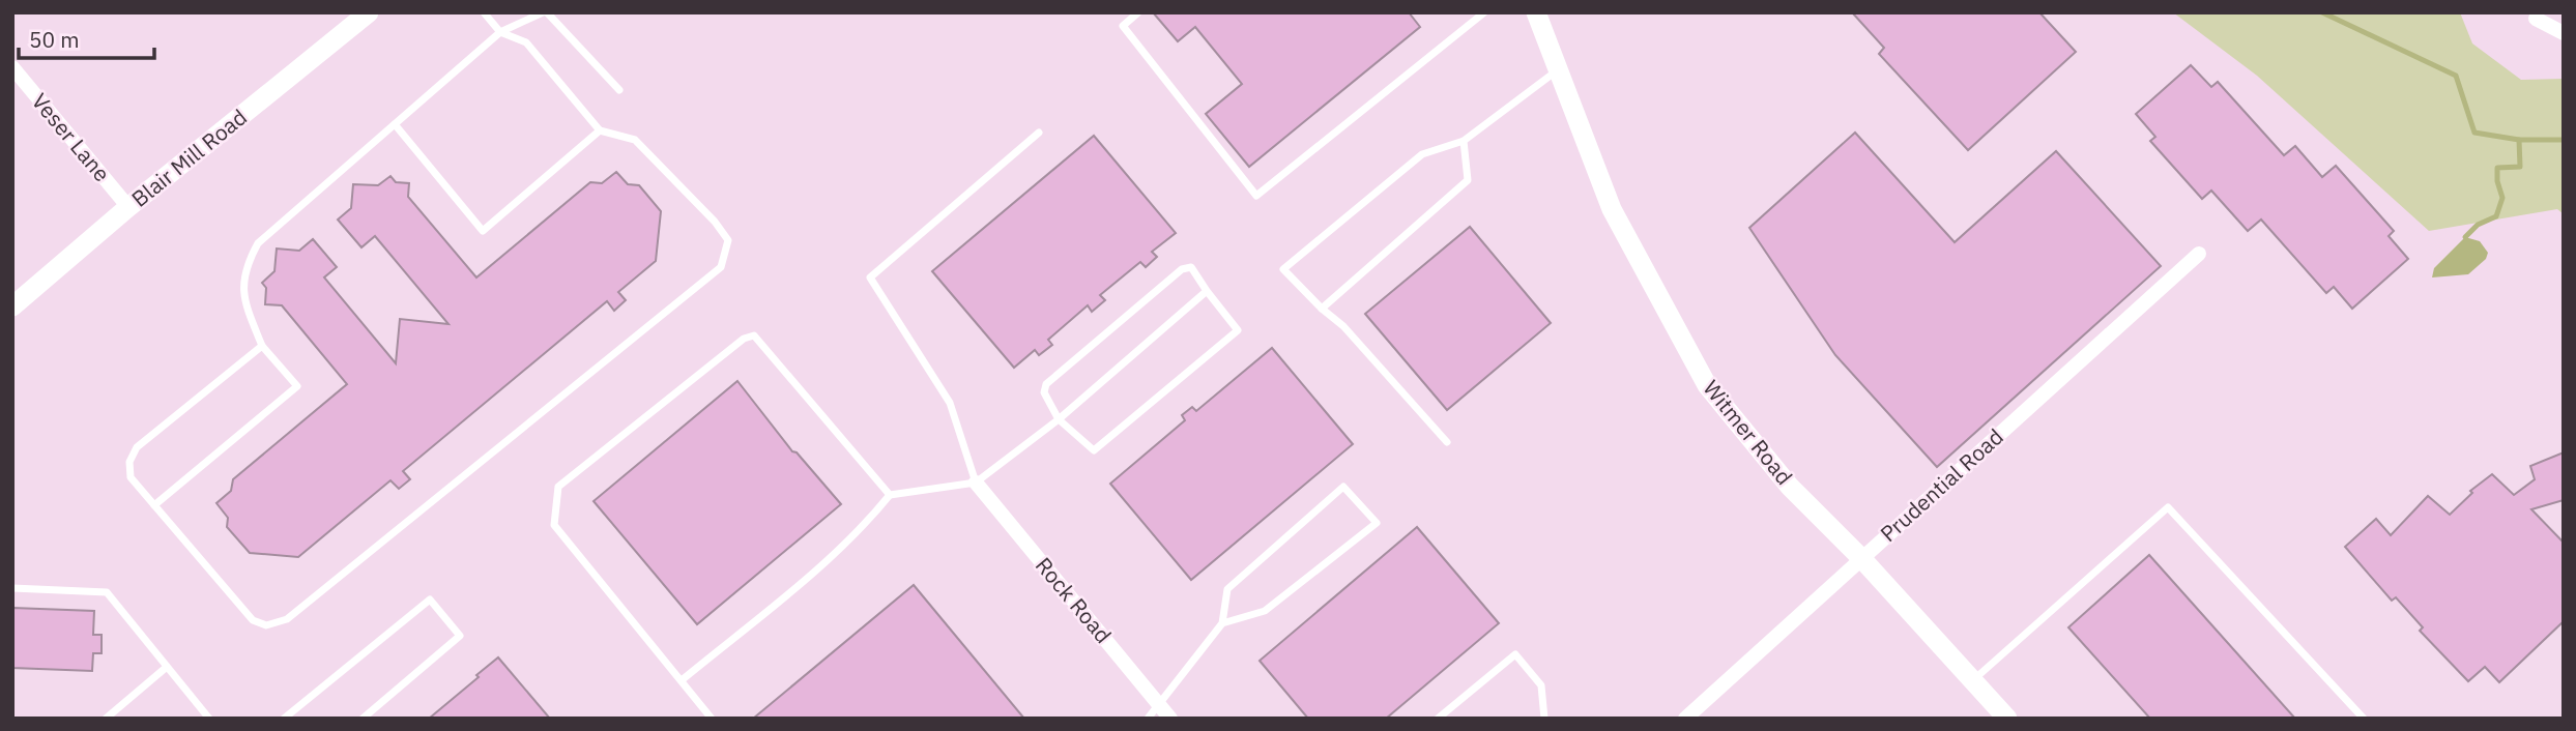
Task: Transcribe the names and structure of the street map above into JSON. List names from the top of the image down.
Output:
{
  "streets": {
    "street": [
      "Veser Lane",
      "Blair Mill Road",
      "Witmer Road",
      "Prudential Road",
      "Rock Road"
    ]
  },
  "crossings": [
    ["Veser Lane", "Blair Mill Road"],
    ["Witmer Road", "Prudential Road"]
  ],
  "scale_bar": "50 m"
}
